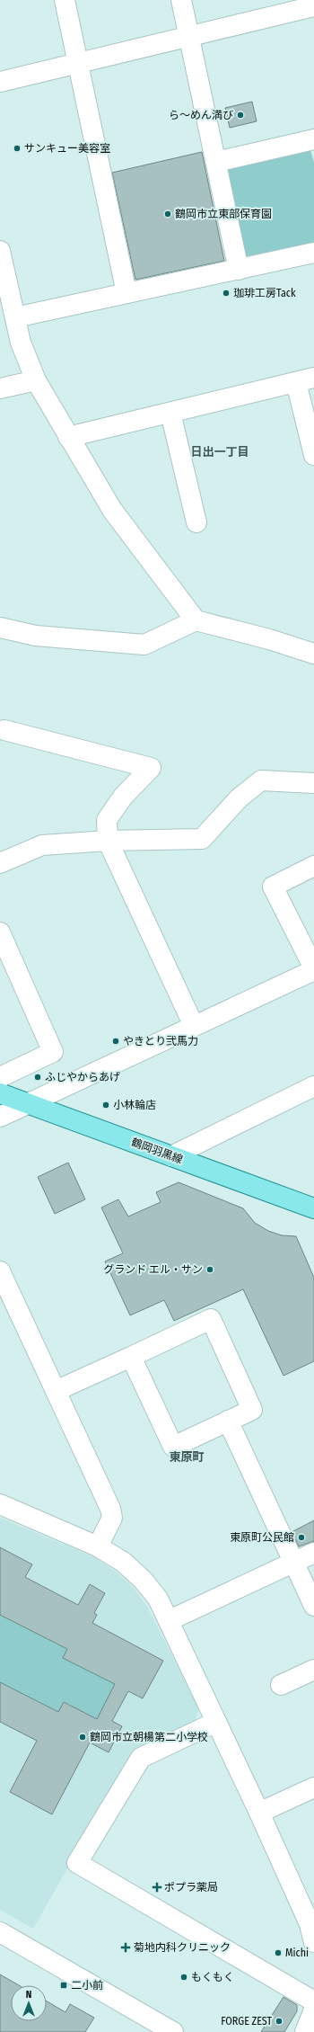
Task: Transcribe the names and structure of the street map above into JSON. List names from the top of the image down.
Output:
{
  "streets": {
    "main road": ["鶴岡羽黒線"]
  },
  "districts": ["日出一丁目", "東原町"],
  "places": {
    "other": [
      "ら～めん満び",
      "サンキュー美容室",
      "鶴岡市立東部保育園",
      "珈琲工房Tack",
      "やきとり弐馬力",
      "ふじやからあげ",
      "小林輪店",
      "グランド エル・サン",
      "東原町公民館",
      "鶴岡市立朝楊第二小学校",
      "Michi",
      "もくもく",
      "FORGE ZEST"
    ],
    "health": ["ポプラ薬局", "菊地内科クリニック"],
    "transit": ["二小前"]
  },
  "north": "top"
}
